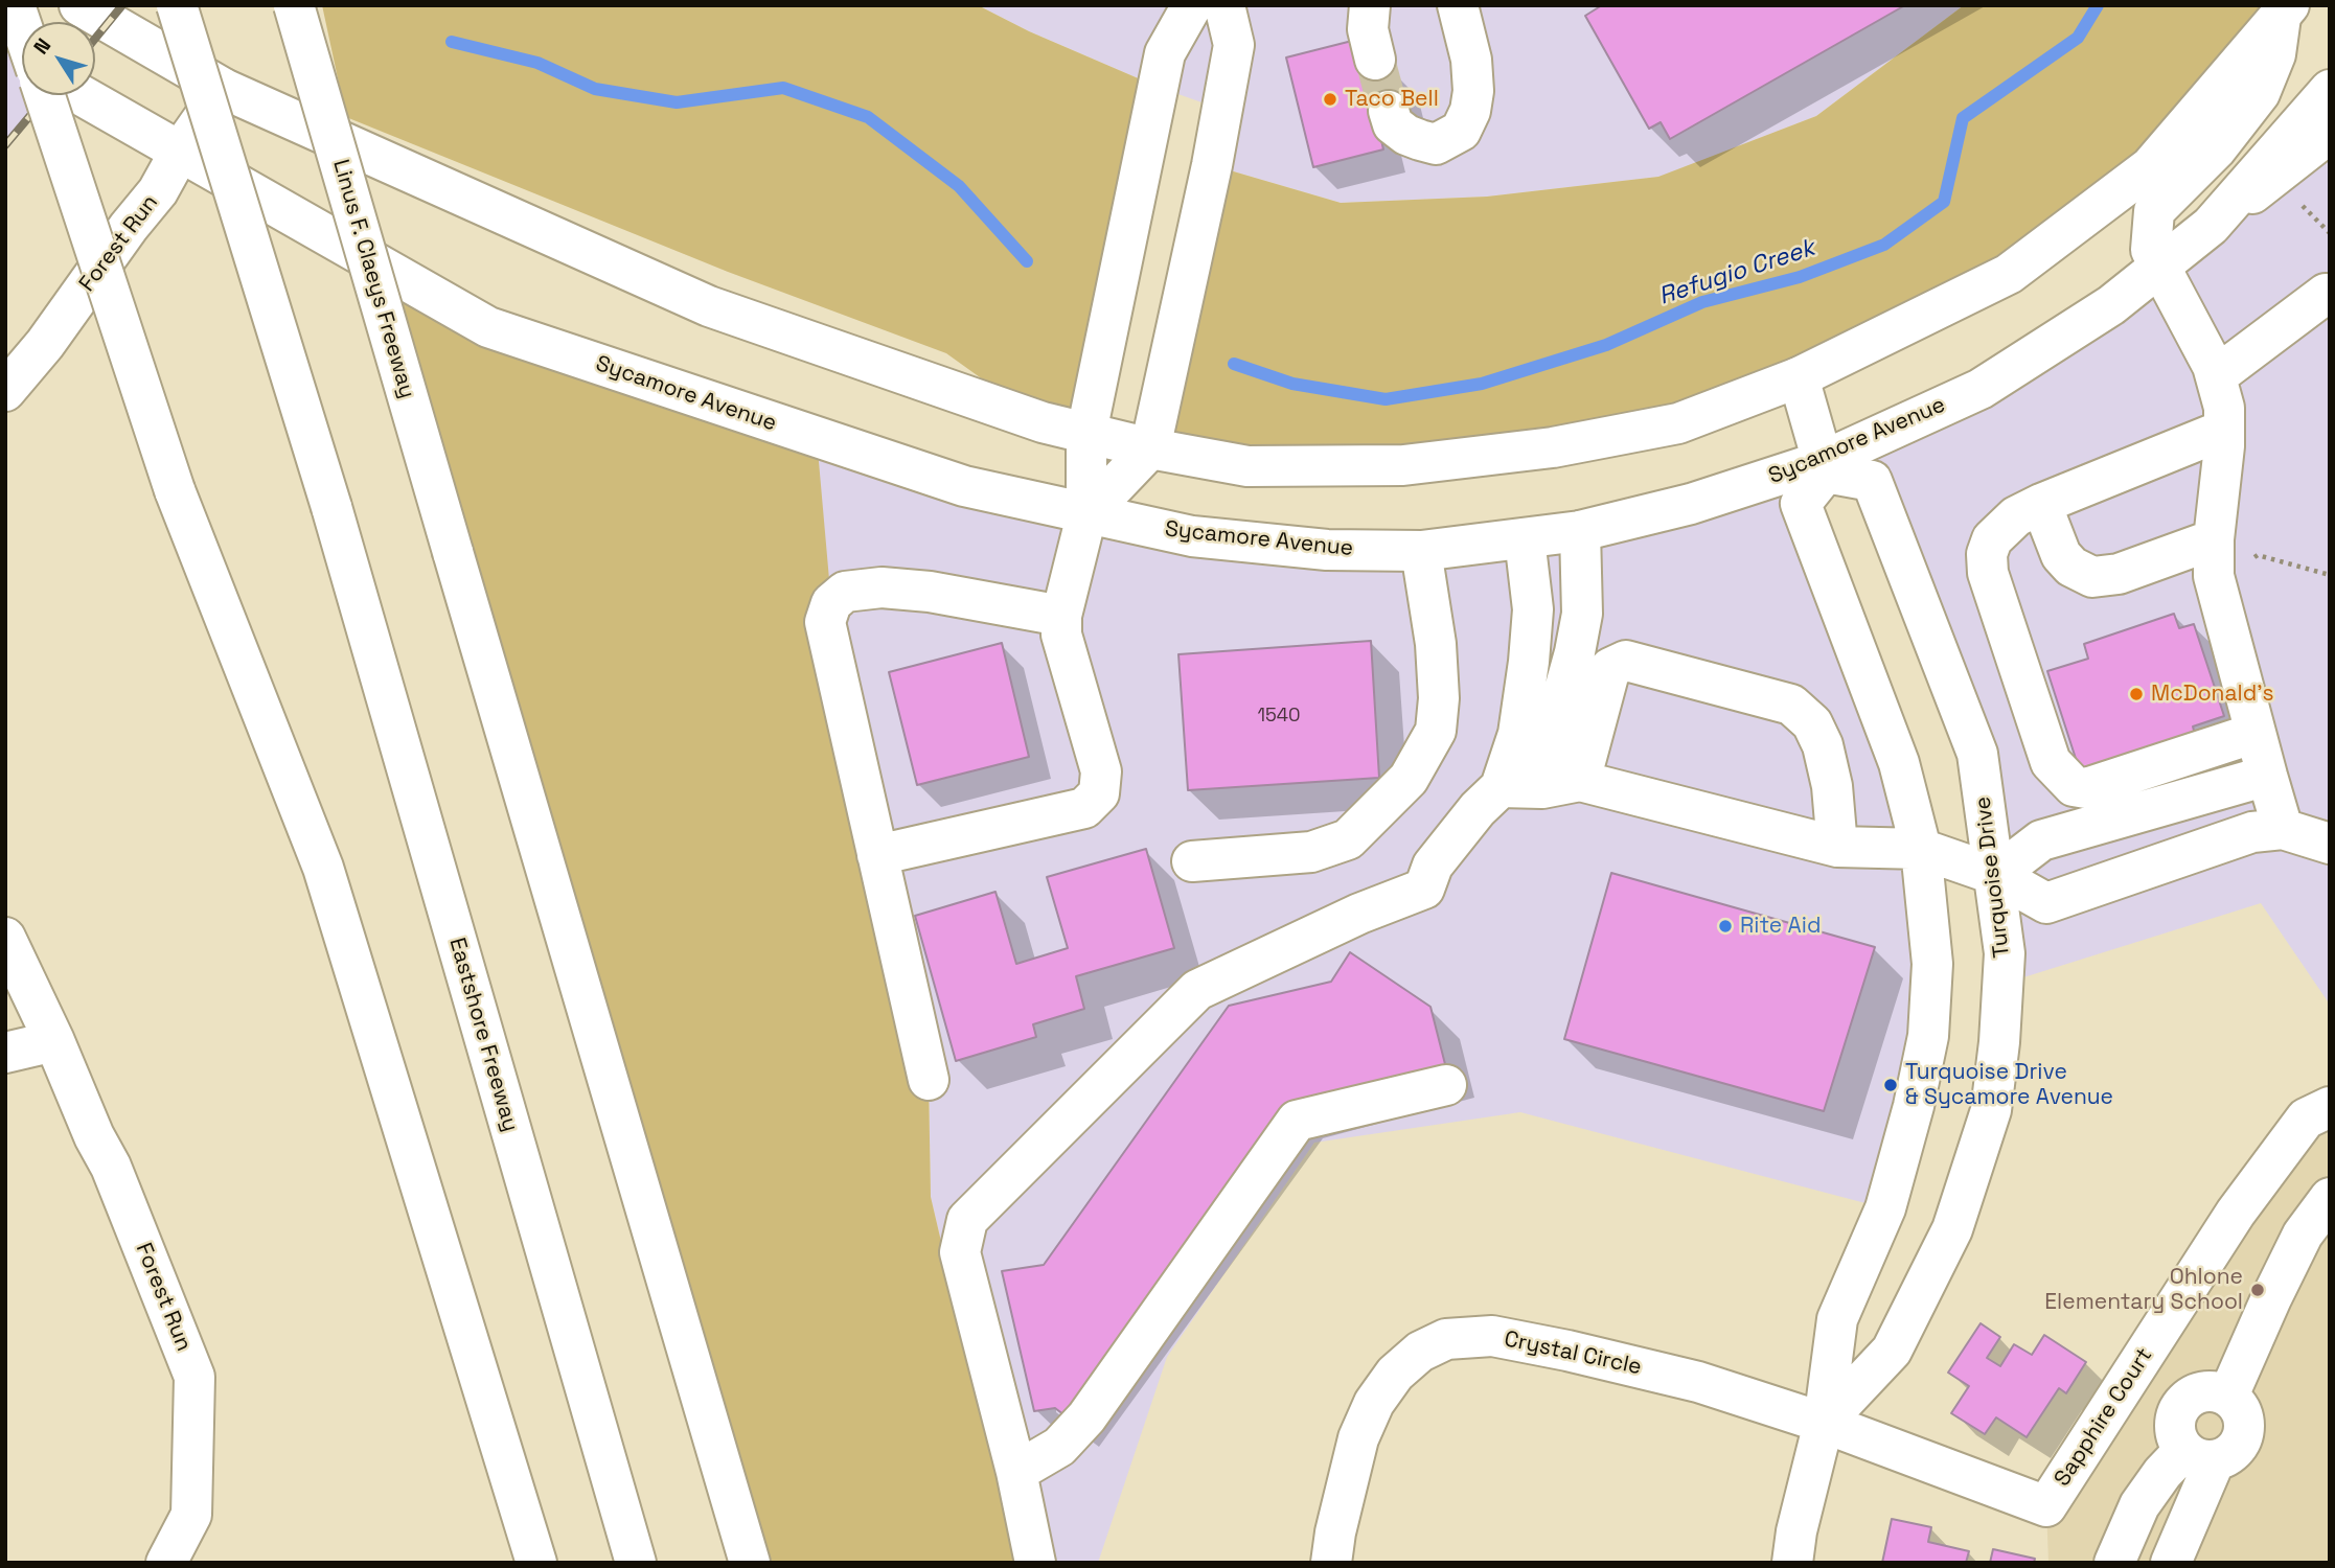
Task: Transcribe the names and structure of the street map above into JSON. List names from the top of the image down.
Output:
{
  "streets": {
    "main road": [
      "Forest Run",
      "Linus F. Claeys Freeway",
      "Sycamore Avenue",
      "Turquoise Drive",
      "Eastshore Freeway",
      "Crystal Circle",
      "Sapphire Court"
    ]
  },
  "crossings": [
    ["Forest Run", "Sycamore Avenue"],
    ["Sycamore Avenue", "Turquoise Drive"],
    ["Turquoise Drive", "Crystal Circle"],
    ["Turquoise Drive", "Sapphire Court"],
    ["Crystal Circle", "Sapphire Court"]
  ],
  "water": ["Refugio Creek"],
  "places": [
    "Taco Bell",
    "McDonald's",
    "Rite Aid",
    "Turquoise Drive & Sycamore Avenue",
    "Ohlone Elementary School"
  ],
  "house_numbers": ["1540"],
  "north": "top left"
}
